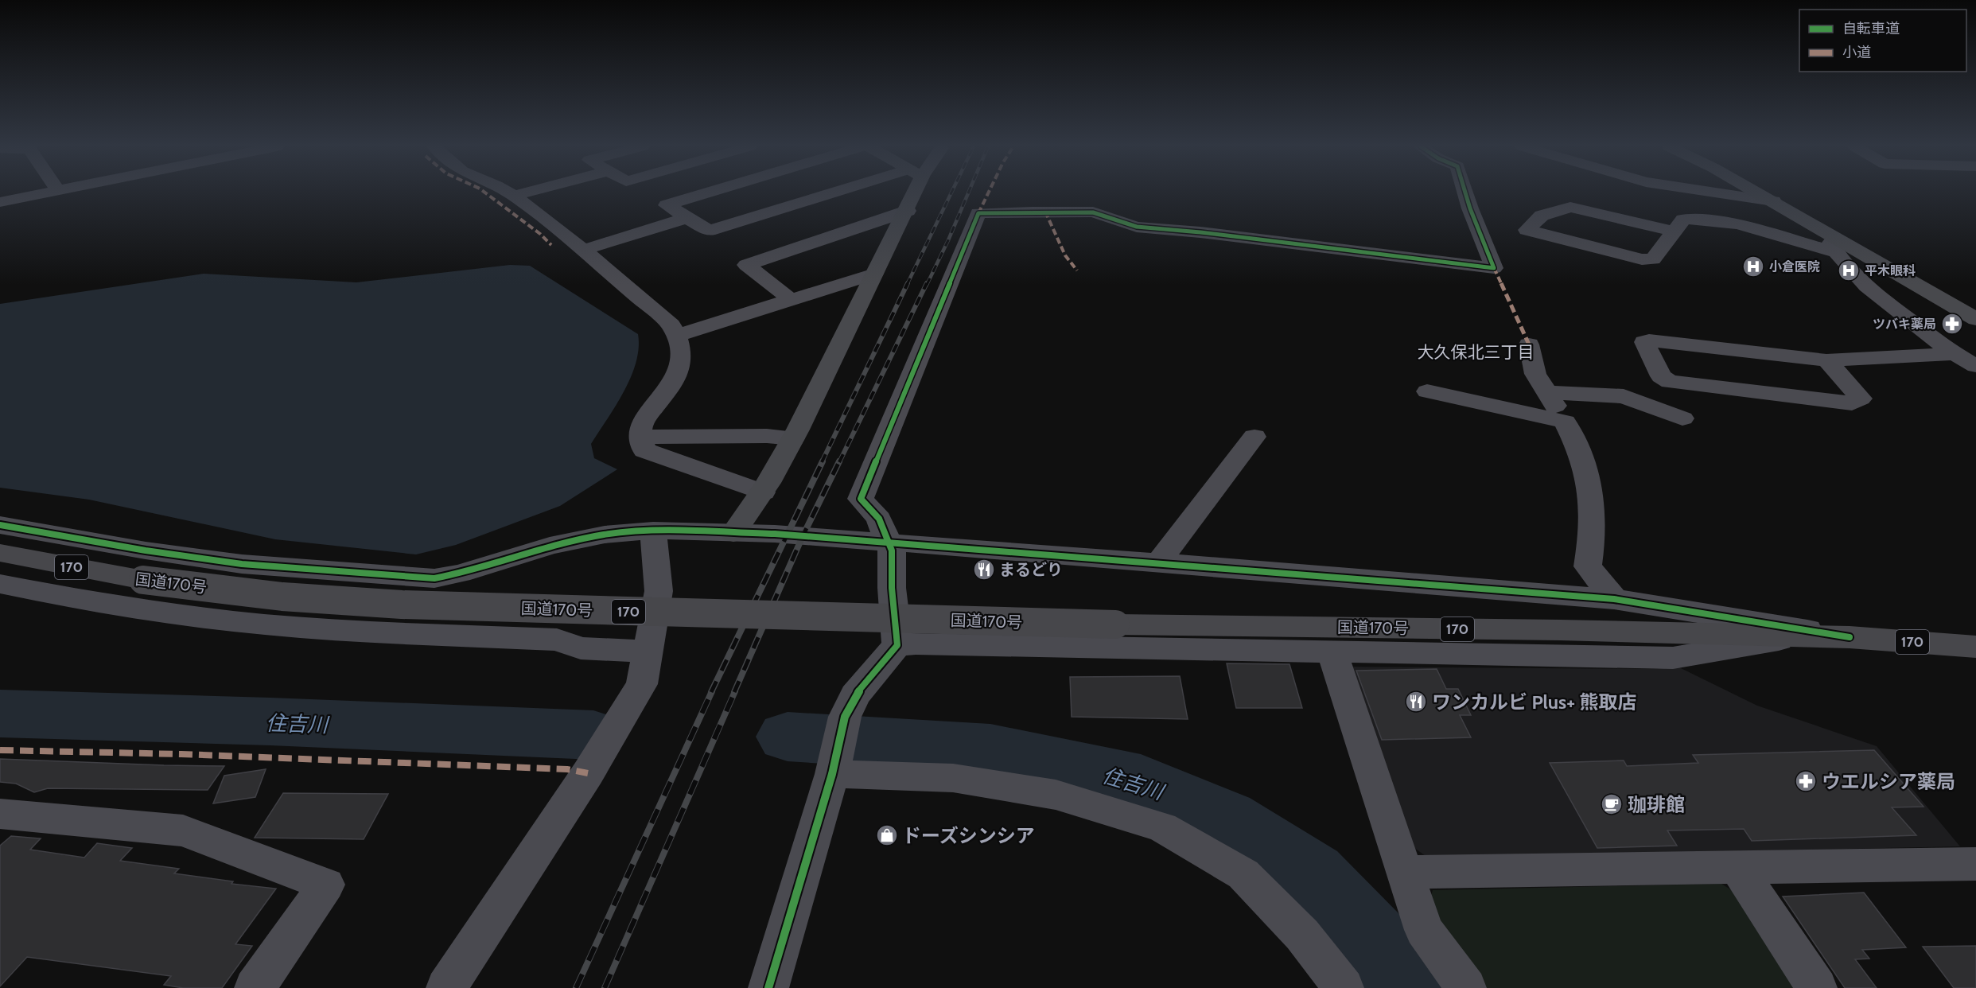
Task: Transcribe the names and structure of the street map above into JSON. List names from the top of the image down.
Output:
{
  "streets": {
    "highway": ["170", "国道170号"]
  },
  "districts": ["大久保北三丁目"],
  "water": ["住吉川"],
  "places": {
    "hospital": ["小倉医院", "平木眼科"],
    "pharmacy": ["ツバキ薬局", "ウエルシア薬局"],
    "restaurant": ["まるどり", "ワンカルビ Plus+ 熊取店"],
    "cafe": ["珈琲館"],
    "shop": ["ドーズシンシア"]
  },
  "legend": ["自転車道", "小道"]
}
